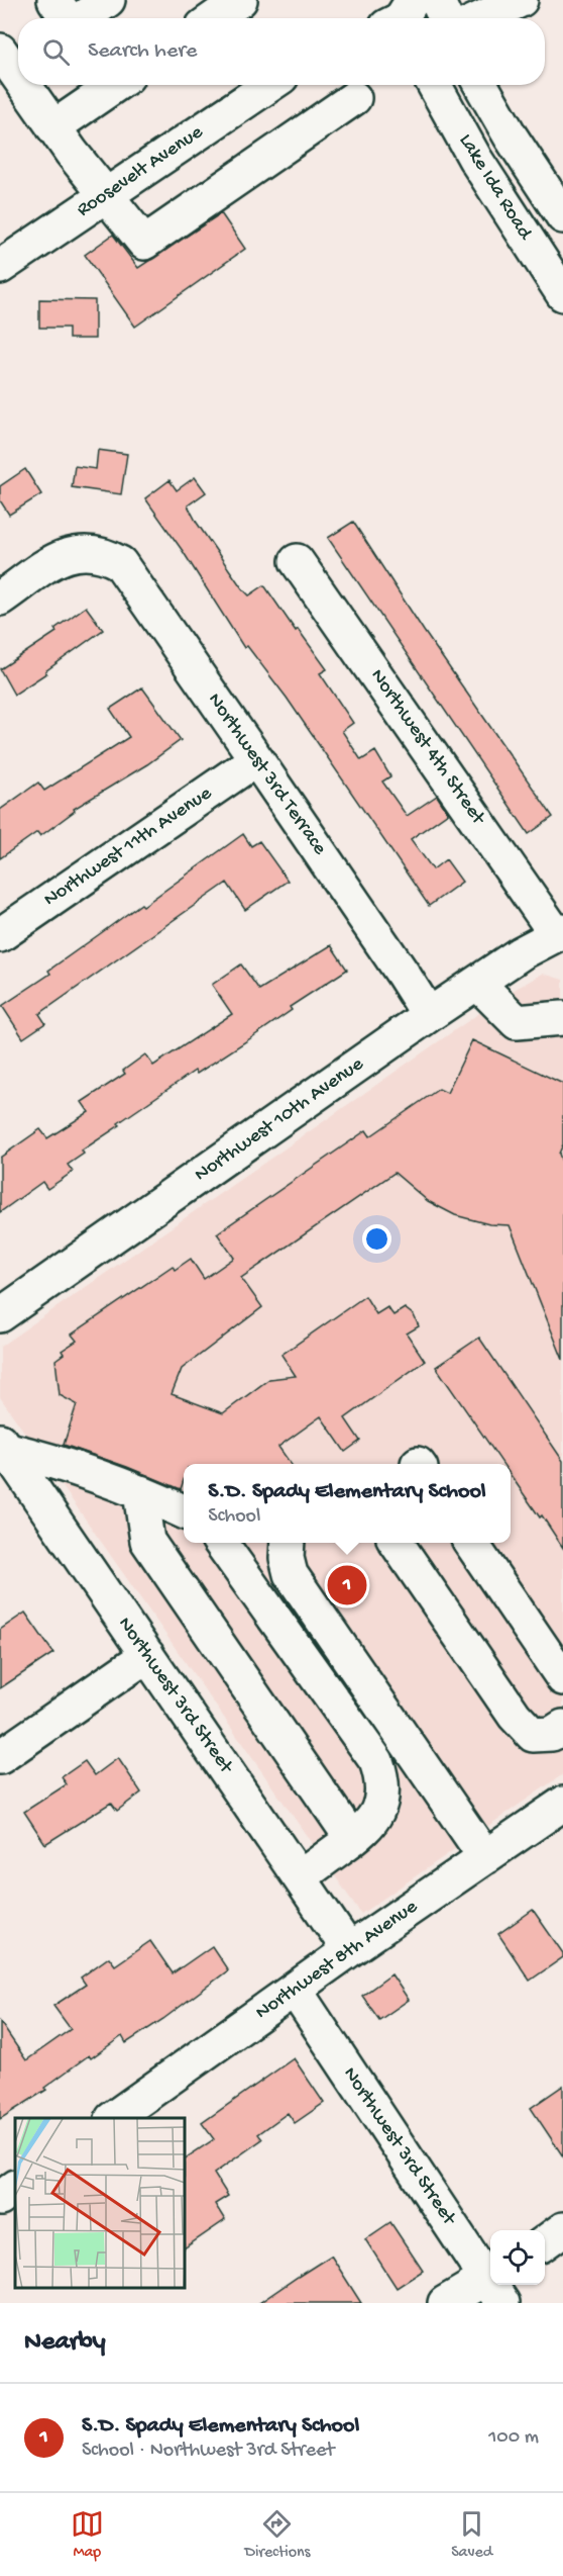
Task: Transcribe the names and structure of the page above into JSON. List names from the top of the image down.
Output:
{
  "streets": {
    "street": [
      "Roosevelt Avenue",
      "Lake Ida Road",
      "Northwest 4th Street",
      "Northwest 3rd Terrace",
      "Northwest 11th Avenue",
      "Northwest 10th Avenue",
      "Northwest 3rd Street",
      "Northwest 8th Avenue"
    ]
  },
  "crossings": [
    ["Northwest 4th Street", "Northwest 10th Avenue"],
    ["Northwest 3rd Terrace", "Northwest 11th Avenue"],
    ["Northwest 3rd Terrace", "Northwest 10th Avenue"],
    ["Northwest 3rd Street", "Northwest 8th Avenue"]
  ],
  "page": {
    "search": "Search here",
    "popup": ["S.D. Spady Elementary School", "School"],
    "pins": "1",
    "heading": "Nearby",
    "list": [
      {
        "mark": "1",
        "name": "S.D. Spady Elementary School",
        "note": "School · Northwest 3rd Street",
        "value": "100 m"
      }
    ],
    "nav": ["Map", "Directions", "Saved"]
  }
}
